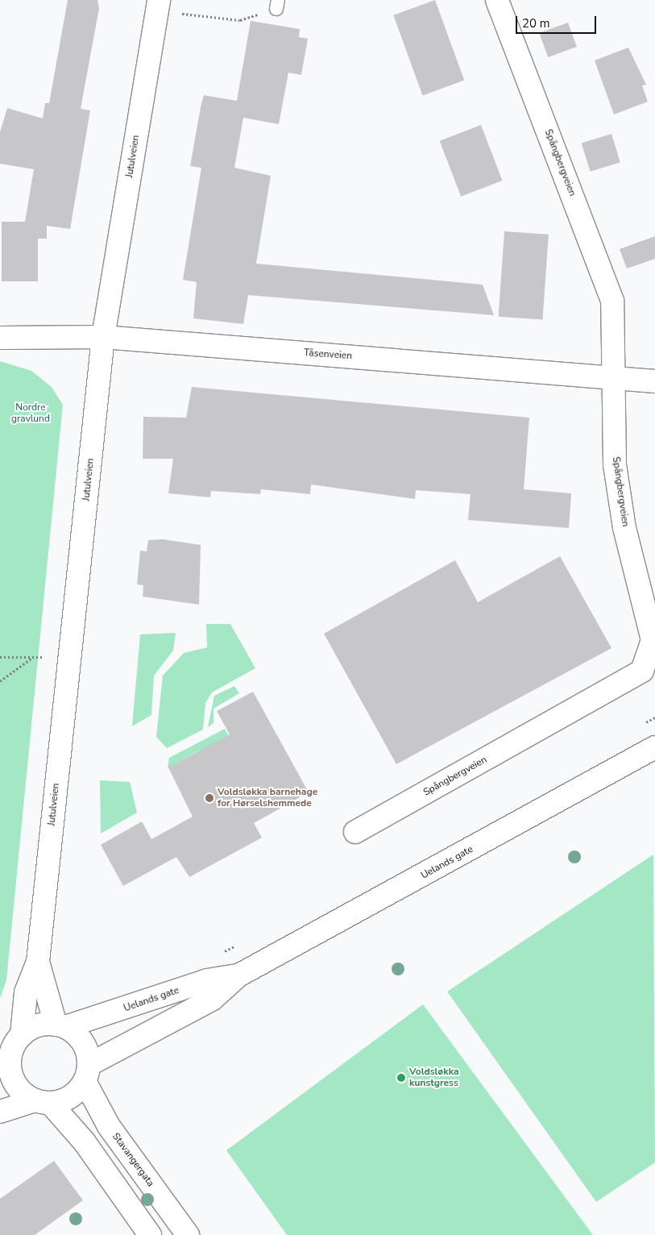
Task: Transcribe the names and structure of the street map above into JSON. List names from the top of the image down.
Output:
{
  "streets": {
    "street": [
      "Jutulveien",
      "Spångbergveien",
      "Tåsenveien",
      "Uelands gate",
      "Stavangergata"
    ]
  },
  "crossings": [
    ["Jutulveien", "Tåsenveien"],
    ["Jutulveien", "Uelands gate"],
    ["Jutulveien", "Stavangergata"],
    ["Spångbergveien", "Tåsenveien"],
    ["Uelands gate", "Stavangergata"]
  ],
  "parks": ["Nordre gravlund"],
  "places": ["Voldsløkka barnehage for Hørselshemmede", "Voldsløkka kunstgress"],
  "scale_bar": "20 m"
}
